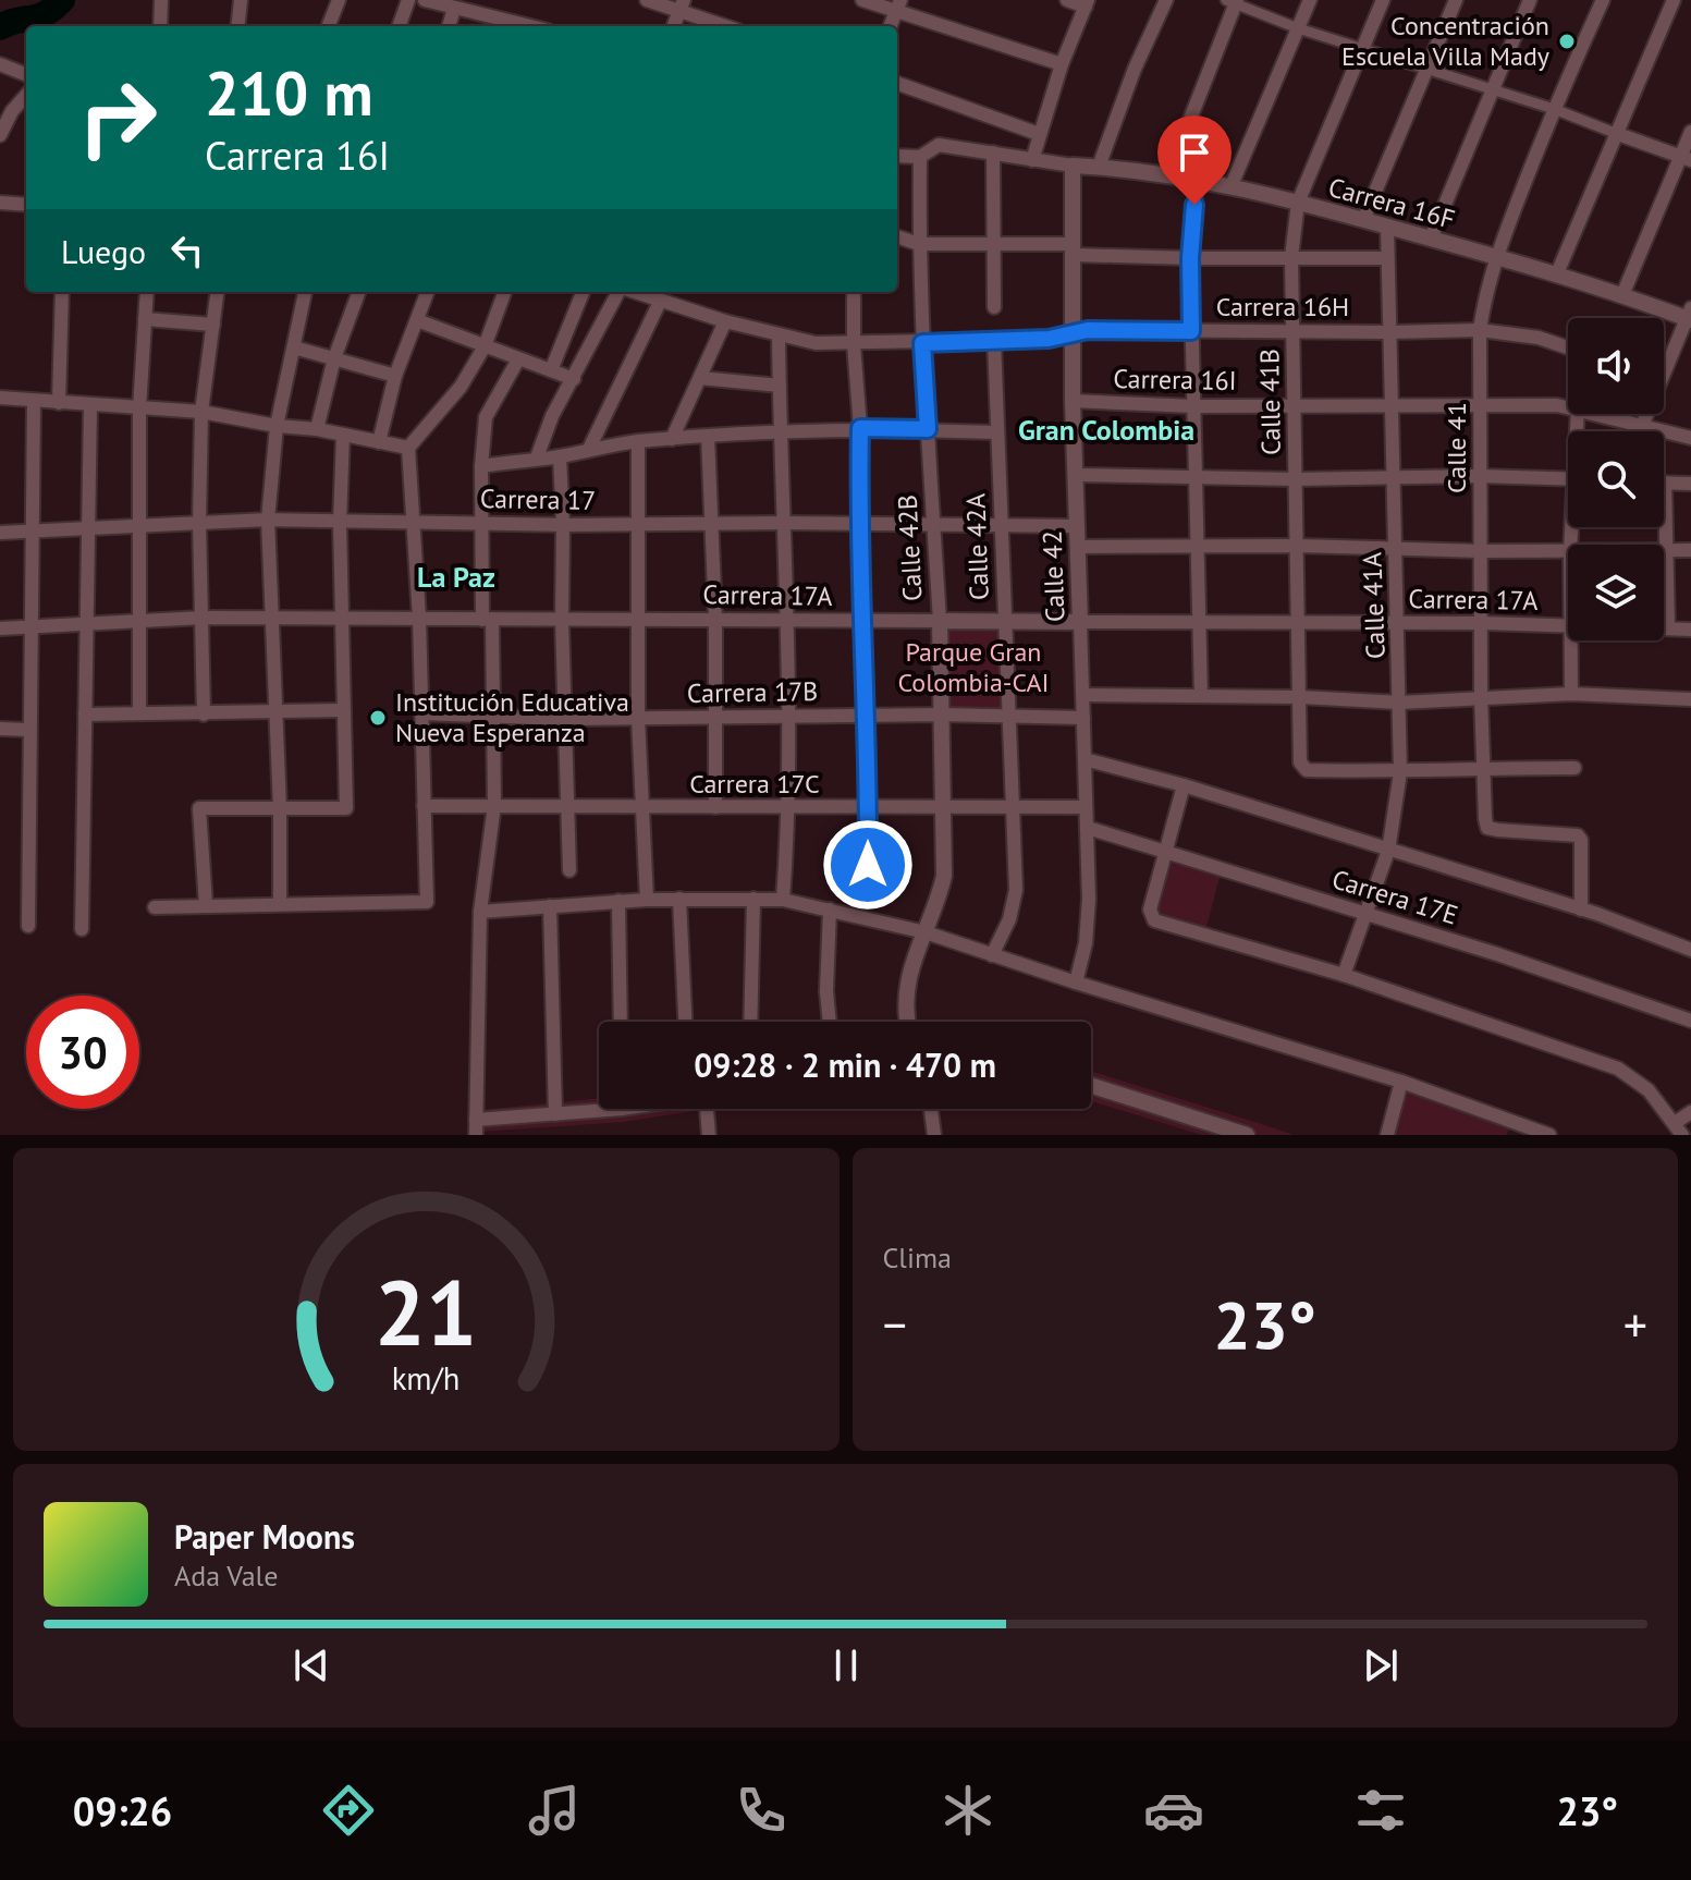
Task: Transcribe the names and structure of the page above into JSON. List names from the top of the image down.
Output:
{
  "streets": {
    "street": [
      "Carrera 16F",
      "Carrera 16H",
      "Carrera 16I",
      "Calle 41B",
      "Calle 41",
      "Carrera 17",
      "Calle 42A",
      "Calle 42B",
      "Calle 42",
      "Carrera 17A",
      "Calle 41A",
      "Carrera 17B",
      "Carrera 17C",
      "Carrera 17E"
    ]
  },
  "crossings": [
    ["Carrera 16F", "Calle 41B"],
    ["Carrera 16F", "Calle 41"],
    ["Carrera 16F", "Calle 42"],
    ["Carrera 16F", "Calle 41A"],
    ["Carrera 16H", "Calle 41B"],
    ["Carrera 16H", "Calle 41"],
    ["Carrera 16H", "Calle 42A"],
    ["Carrera 16H", "Calle 42B"],
    ["Carrera 16H", "Calle 42"],
    ["Carrera 16H", "Calle 41A"],
    ["Carrera 16I", "Calle 41B"],
    ["Carrera 16I", "Calle 41"],
    ["Carrera 16I", "Calle 42"],
    ["Carrera 16I", "Calle 41A"],
    ["Calle 41B", "Carrera 17A"],
    ["Calle 41B", "Calle 41A"],
    ["Calle 41", "Carrera 17A"],
    ["Carrera 17", "Calle 42A"],
    ["Carrera 17", "Calle 42B"],
    ["Carrera 17", "Calle 42"],
    ["Calle 42A", "Carrera 17A"],
    ["Calle 42A", "Carrera 17B"],
    ["Calle 42A", "Carrera 17C"],
    ["Calle 42B", "Carrera 17A"],
    ["Calle 42B", "Carrera 17B"],
    ["Calle 42B", "Carrera 17C"],
    ["Calle 42", "Carrera 17A"],
    ["Calle 42", "Carrera 17B"],
    ["Calle 42", "Carrera 17C"],
    ["Calle 42", "Carrera 17E"],
    ["Carrera 17A", "Calle 41A"],
    ["Calle 41A", "Carrera 17E"]
  ],
  "districts": ["Gran Colombia", "La Paz"],
  "parks": ["Parque Gran Colombia-CAI"],
  "places": ["Concentración Escuela Villa Mady", "Institución Educativa Nueva Esperanza"],
  "page": {
    "turn": ["210 m", "Carrera 16I"],
    "then": "Luego",
    "limit": "30",
    "trip": "09:28 · 2 min · 470 m",
    "tile": "Clima",
    "heat": ["−", "23°", "+"],
    "song": ["Paper Moons", "Ada Vale"],
    "tabs": ["09:26", "23°"],
    "gauge": ["21", "km/h"]
  }
}
